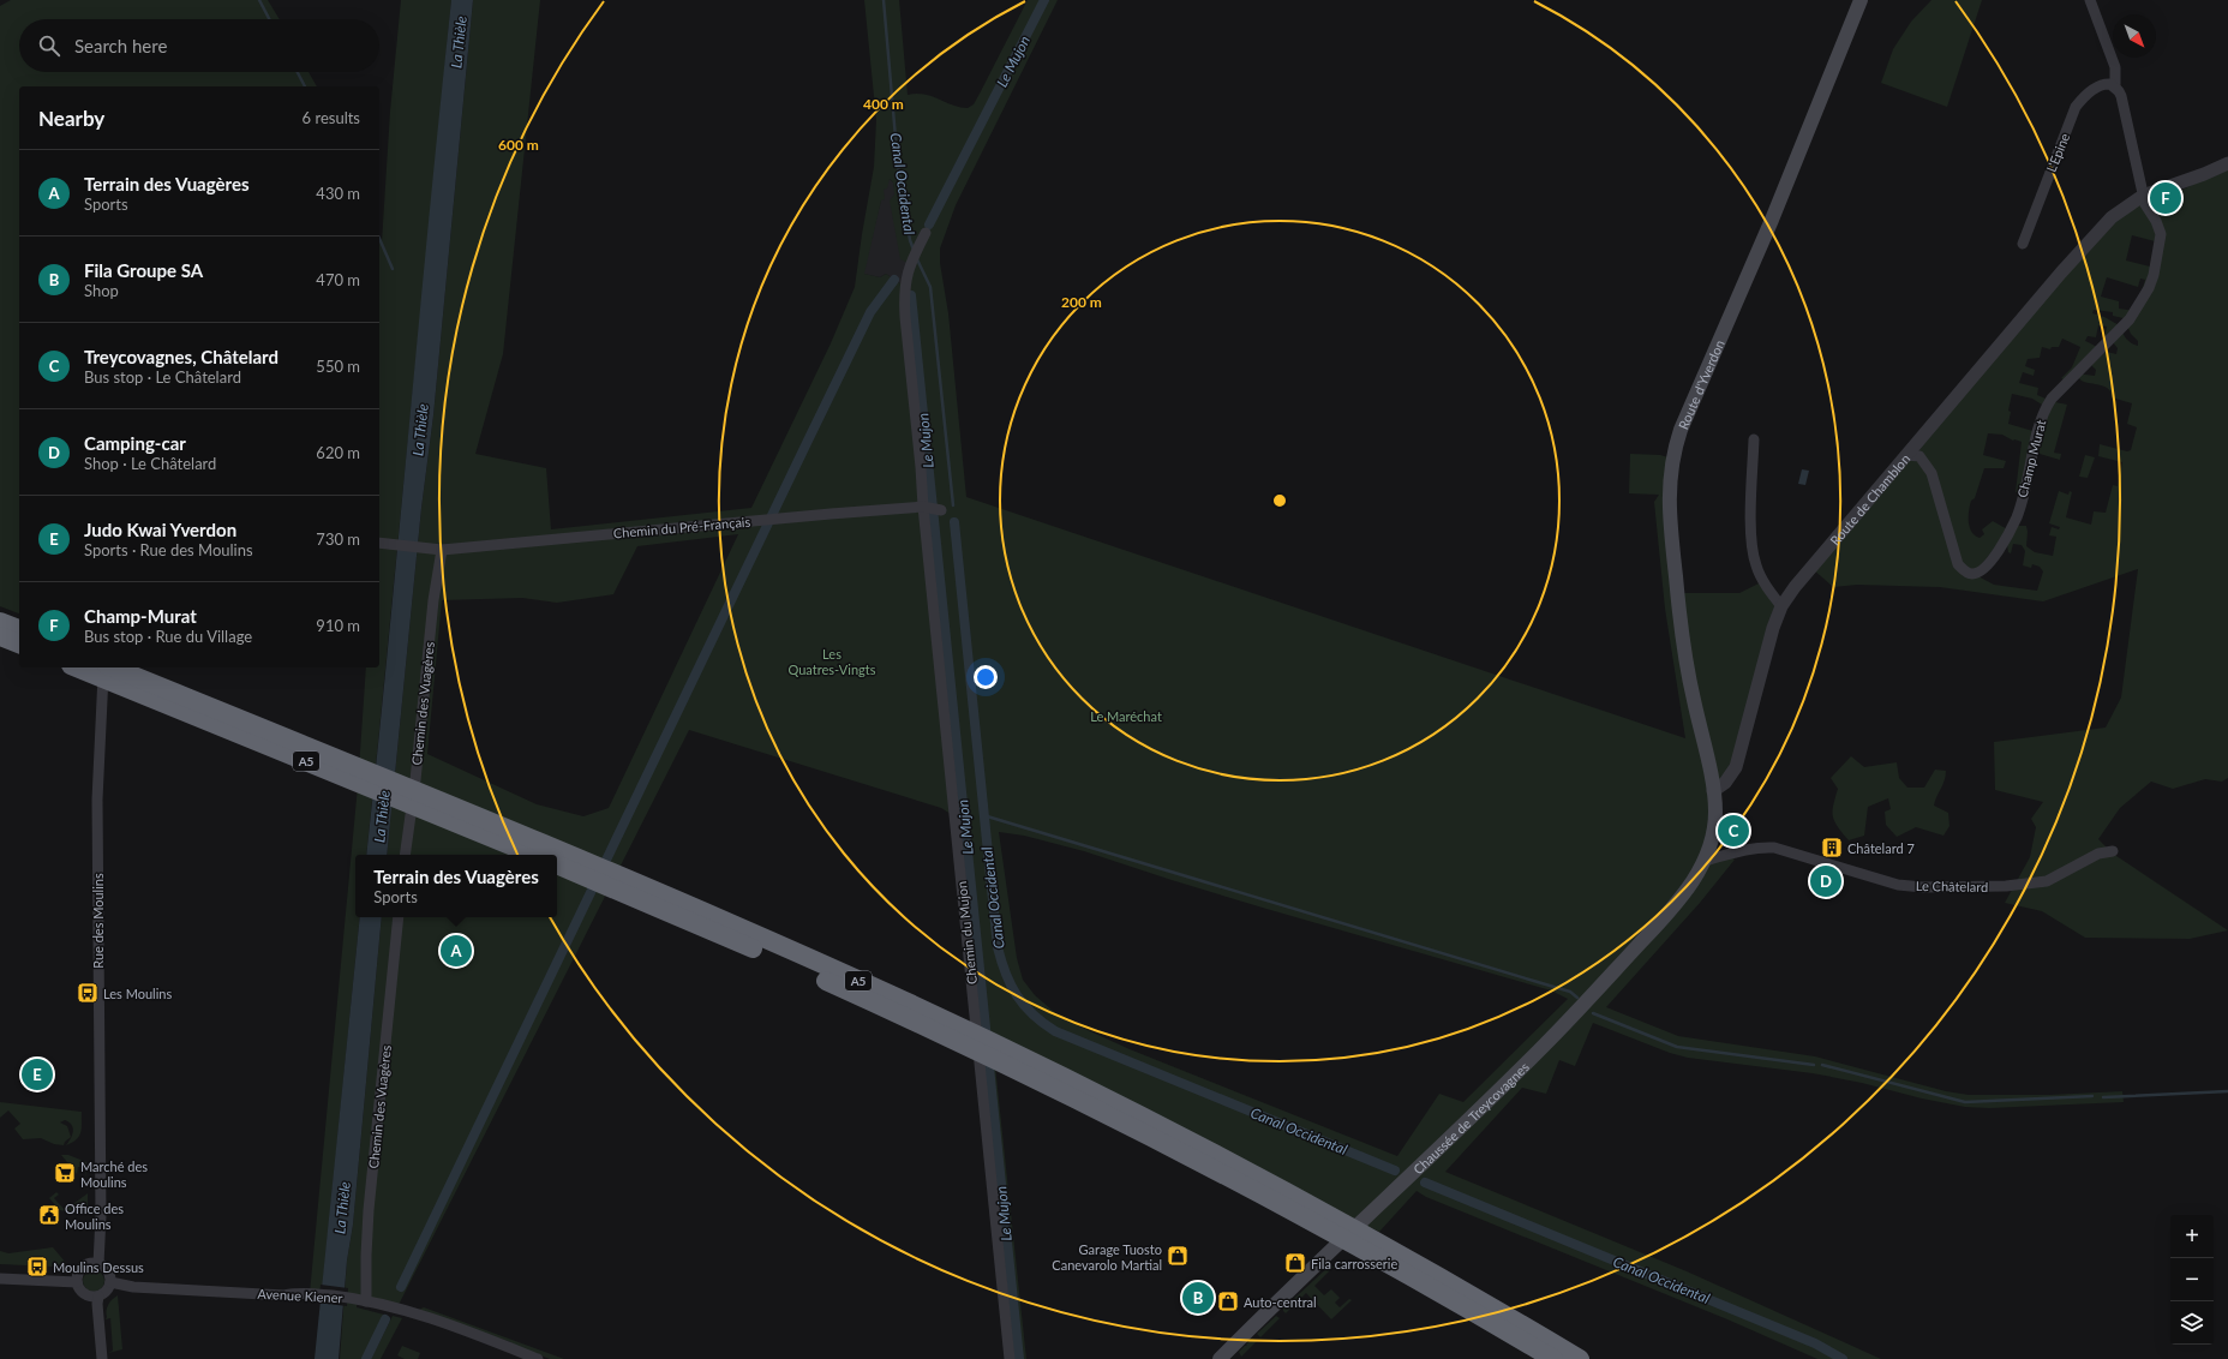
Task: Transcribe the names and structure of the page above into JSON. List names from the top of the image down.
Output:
{
  "streets": {
    "highway": ["A5"],
    "main road": ["Route d'Yverdon", "Chaussée de Treycovagnes"],
    "street": [
      "L'Epine",
      "Champ Murat",
      "Route de Chamblon",
      "Chemin du Pré-Français",
      "Chemin des Vuagères",
      "Le Châtelard",
      "Rue des Moulins",
      "Chemin du Mujon",
      "Avenue Kiener"
    ]
  },
  "crossings": [
    ["Route d'Yverdon", "Route de Chamblon"],
    ["Champ Murat", "Route de Chamblon"],
    ["Chemin du Pré-Français", "Chemin des Vuagères"],
    ["Chemin du Pré-Français", "Chemin du Mujon"],
    ["Chemin des Vuagères", "Avenue Kiener"],
    ["Le Châtelard", "Chaussée de Treycovagnes"],
    ["Rue des Moulins", "Avenue Kiener"]
  ],
  "water": ["La Thièle", "Le Mujon", "Canal Occidental"],
  "parks": ["Les Quatres-Vingts", "Le Maréchat"],
  "places": {
    "building": ["Châtelard 7"],
    "bus stop": ["Les Moulins", "Moulins Dessus"],
    "supermarket": ["Marché des Moulins"],
    "public building": ["Office des Moulins"],
    "shop": ["Garage Tuosto Canevarolo Martial", "Fila carrosserie", "Auto-central"]
  },
  "north": "bottom right",
  "page": {
    "search": "Search here",
    "heading": ["Nearby", "6 results"],
    "list": [
      {
        "mark": "A",
        "name": "Terrain des Vuagères",
        "note": "Sports",
        "value": "430 m"
      },
      {
        "mark": "B",
        "name": "Fila Groupe SA",
        "note": "Shop",
        "value": "470 m"
      },
      {
        "mark": "C",
        "name": "Treycovagnes, Châtelard",
        "note": "Bus stop · Le Châtelard",
        "value": "550 m"
      },
      {
        "mark": "D",
        "name": "Camping-car",
        "note": "Shop · Le Châtelard",
        "value": "620 m"
      },
      {
        "mark": "E",
        "name": "Judo Kwai Yverdon",
        "note": "Sports · Rue des Moulins",
        "value": "730 m"
      },
      {
        "mark": "F",
        "name": "Champ-Murat",
        "note": "Bus stop · Rue du Village",
        "value": "910 m"
      }
    ],
    "pins": [
      "F",
      "C",
      "D",
      "A",
      "E",
      "B"
    ],
    "popup": ["Terrain des Vuagères", "Sports"],
    "map_buttons": ["+", "−"]
  },
  "rings": ["400 m", "600 m", "200 m"]
}
